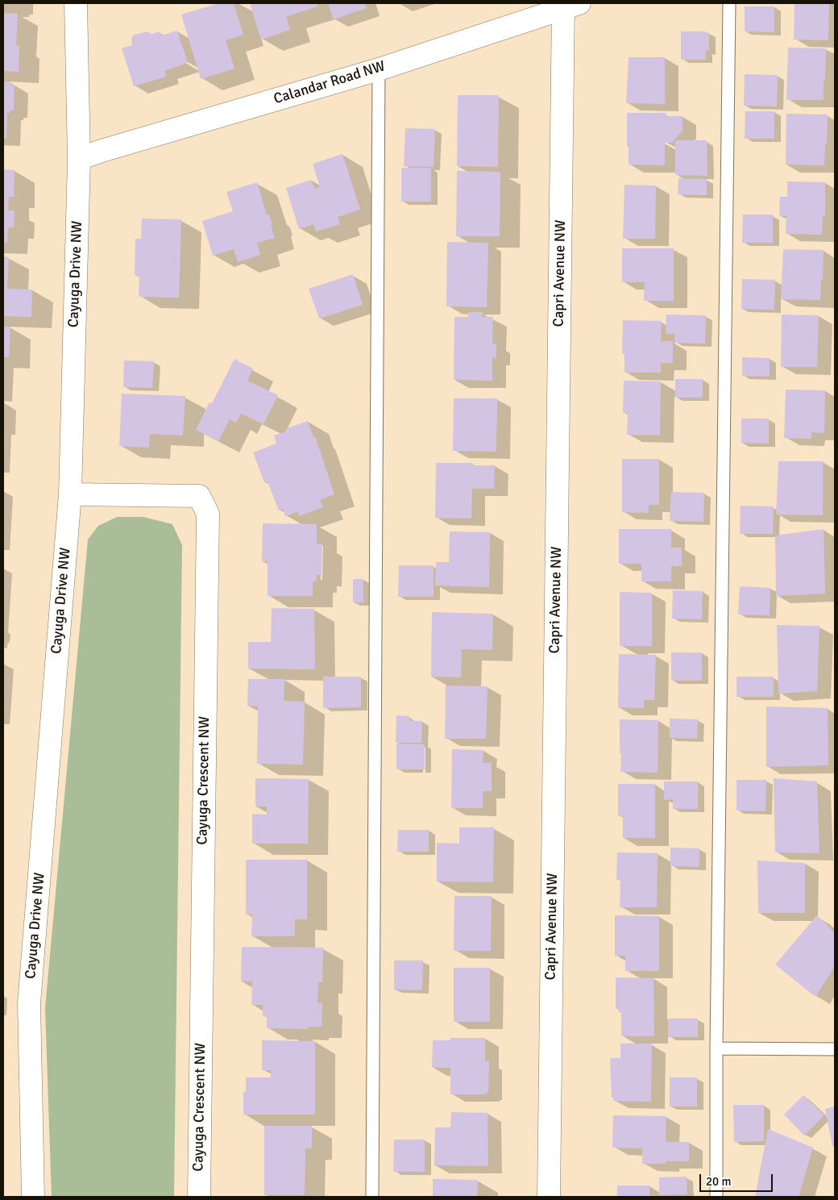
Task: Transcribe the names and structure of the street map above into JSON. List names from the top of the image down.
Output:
{
  "streets": {
    "street": [
      "Calandar Road NW",
      "Capri Avenue NW",
      "Cayuga Drive NW",
      "Cayuga Crescent NW"
    ]
  },
  "crossings": [
    ["Calandar Road NW", "Capri Avenue NW"],
    ["Calandar Road NW", "Cayuga Drive NW"],
    ["Cayuga Drive NW", "Cayuga Crescent NW"]
  ],
  "scale_bar": "20 m"
}
